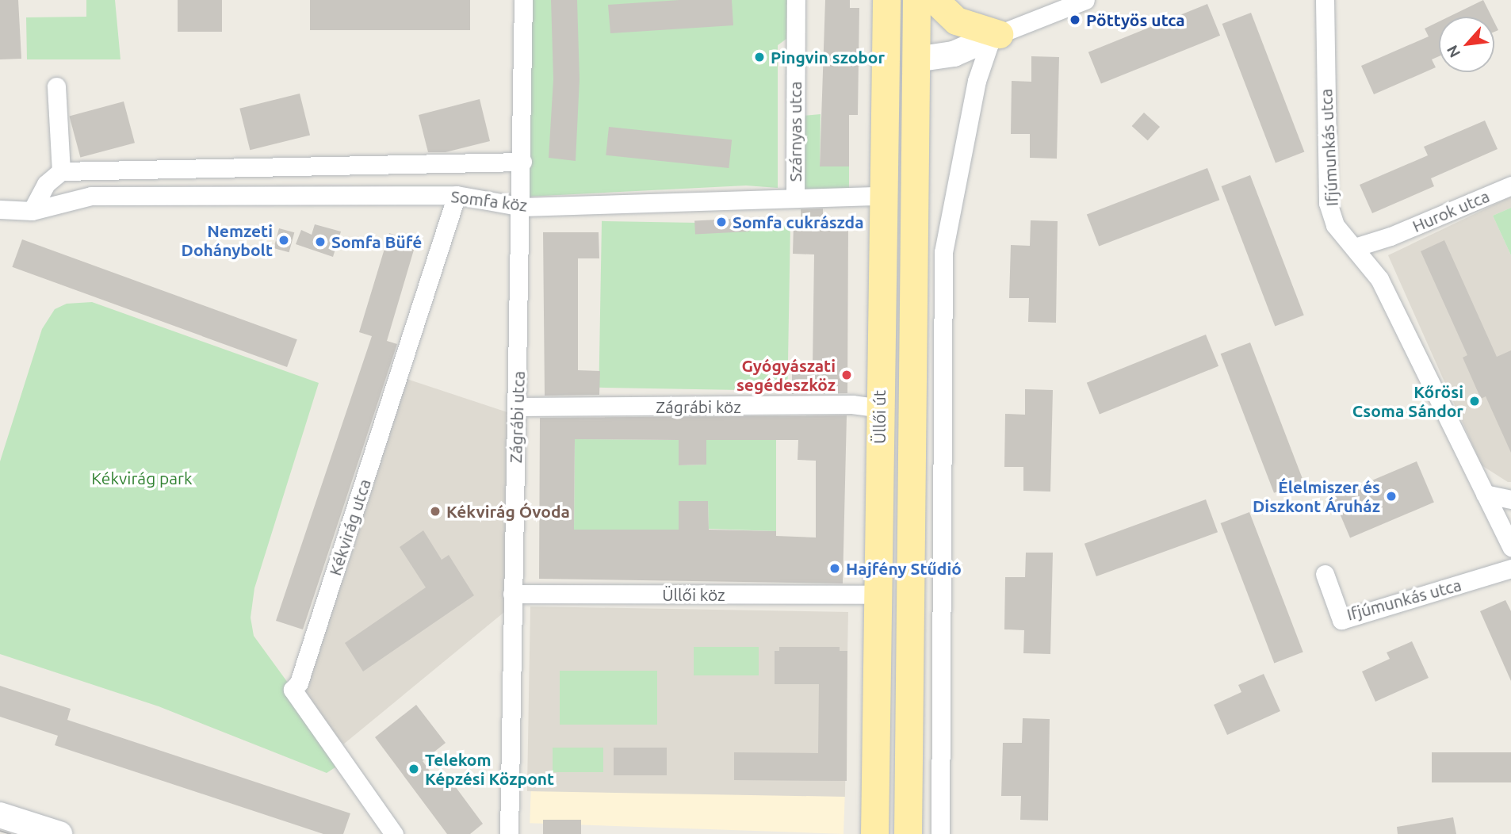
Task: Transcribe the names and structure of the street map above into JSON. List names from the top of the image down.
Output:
{
  "streets": {
    "main road": ["Üllői út"],
    "street": [
      "Szárnyas utca",
      "Ifjúmunkás utca",
      "Somfa köz",
      "Hurok utca",
      "Zágrábi köz",
      "Zágrábi utca",
      "Kékvirág utca",
      "Üllői köz"
    ]
  },
  "crossings": [
    ["Szárnyas utca", "Somfa köz"],
    ["Ifjúmunkás utca", "Hurok utca"],
    ["Somfa köz", "Zágrábi utca"],
    ["Somfa köz", "Üllői út"],
    ["Somfa köz", "Kékvirág utca"],
    ["Zágrábi köz", "Zágrábi utca"],
    ["Zágrábi köz", "Üllői út"],
    ["Zágrábi utca", "Üllői köz"],
    ["Üllői út", "Üllői köz"]
  ],
  "parks": ["Kékvirág park"],
  "places": [
    "Pöttyös utca",
    "Pingvin szobor",
    "Somfa cukrászda",
    "Nemzeti Dohánybolt",
    "Somfa Büfé",
    "Gyógyászati segédeszköz",
    "Kőrösi Csoma Sándor",
    "Élelmiszer és Diszkont Áruház",
    "Kékvirág Óvoda",
    "Hajfény Stűdió",
    "Telekom Képzési Központ"
  ],
  "north": "bottom left"
}
